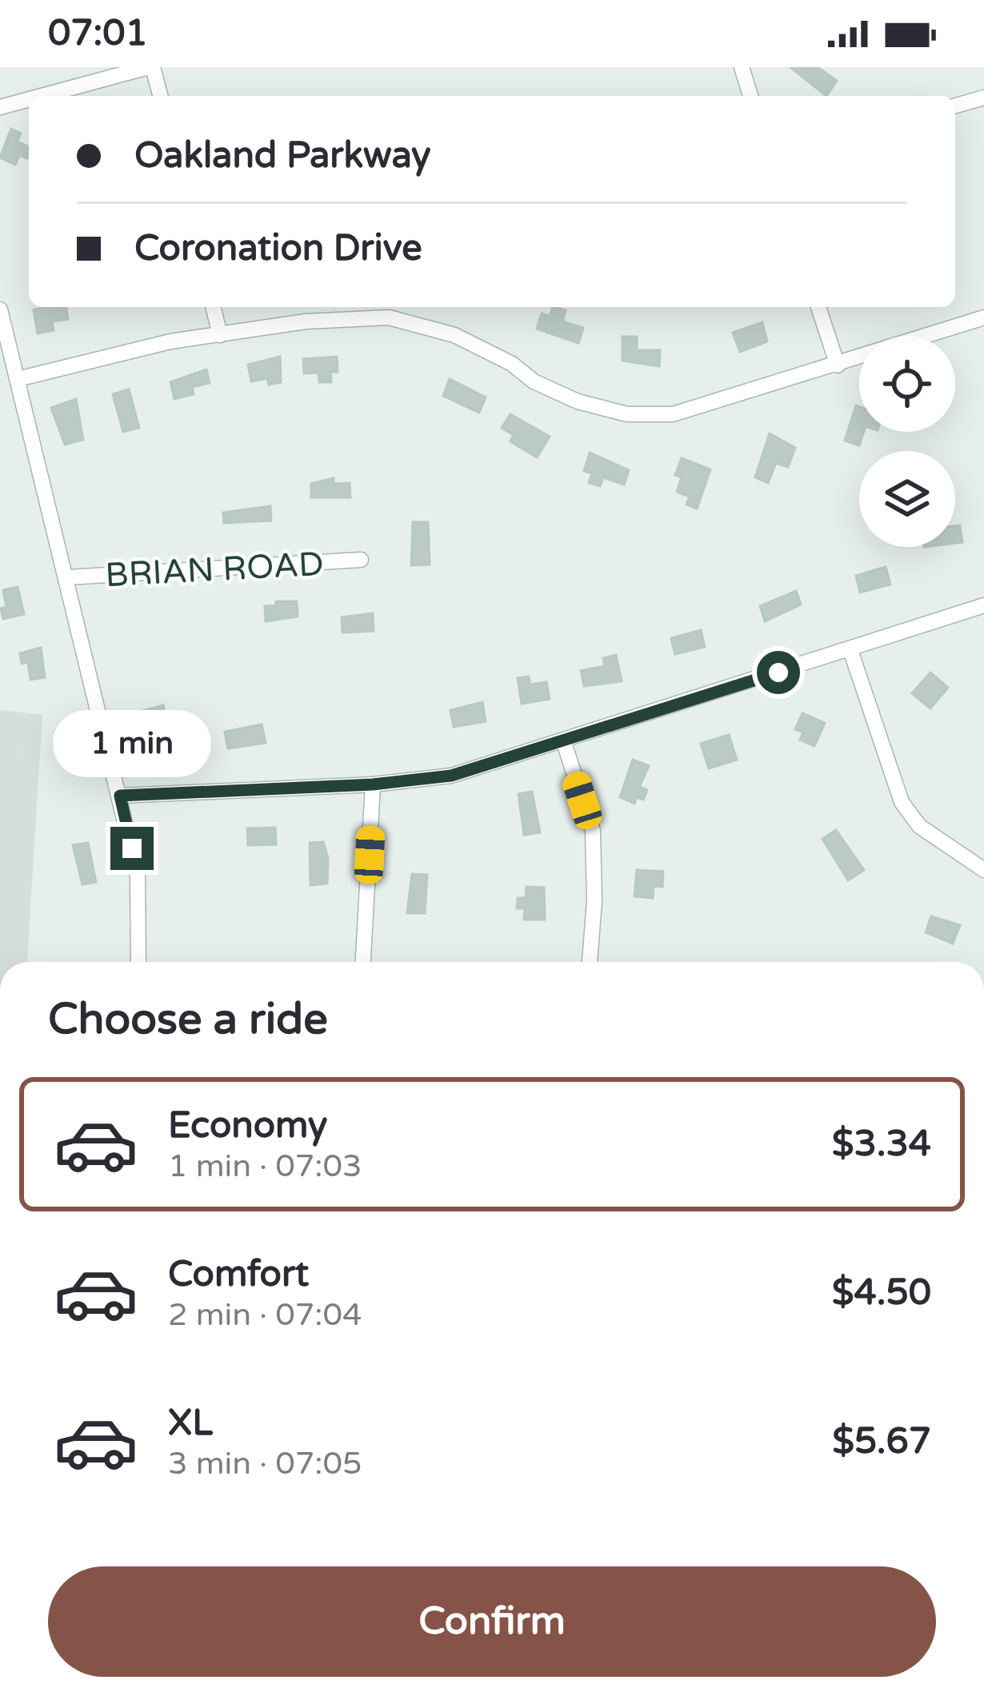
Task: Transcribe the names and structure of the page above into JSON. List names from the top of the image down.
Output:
{
  "streets": {
    "street": ["BRIAN ROAD"]
  },
  "page": {
    "status": "07:01",
    "banner": ["Oakland Parkway", "Coronation Drive"],
    "bubble": "1 min",
    "heading": "Choose a ride",
    "list": [
      {
        "name": "Economy",
        "note": "1 min · 07:03",
        "value": "$3.34"
      },
      {
        "name": "Comfort",
        "note": "2 min · 07:04",
        "value": "$4.50"
      },
      {
        "name": "XL",
        "note": "3 min · 07:05",
        "value": "$5.67"
      }
    ],
    "buttons": "Confirm"
  }
}
